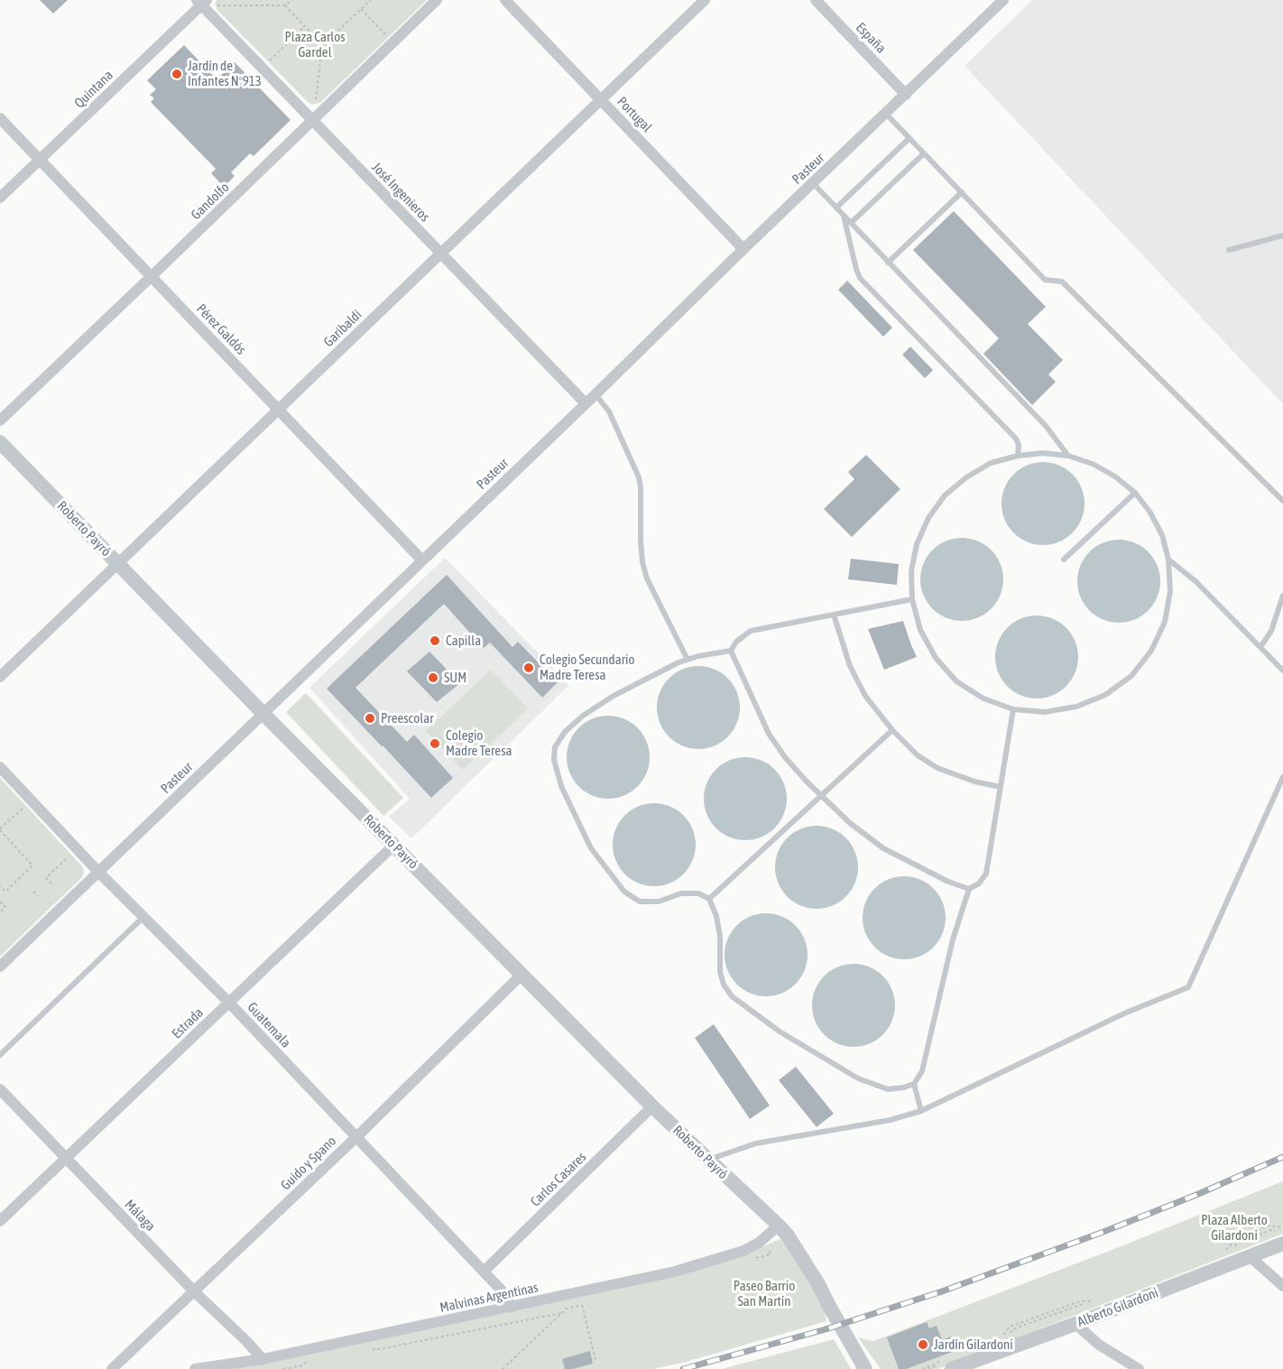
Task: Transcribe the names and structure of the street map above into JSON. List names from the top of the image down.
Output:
{
  "streets": {
    "street": [
      "España",
      "Quintana",
      "Portugal",
      "Pasteur",
      "José Ingenieros",
      "Gandolfo",
      "Garibaldi",
      "Pérez Galdós",
      "Roberto Payró",
      "Estrada",
      "Guatemala",
      "Guido y Spano",
      "Carlos Casares",
      "Málaga",
      "Malvinas Argentinas",
      "Alberto Gilardoni"
    ]
  },
  "crossings": [
    ["España", "Pasteur"],
    ["Quintana", "José Ingenieros"],
    ["Quintana", "Pérez Galdós"],
    ["Portugal", "Pasteur"],
    ["Portugal", "Garibaldi"],
    ["Pasteur", "José Ingenieros"],
    ["Pasteur", "Pérez Galdós"],
    ["Pasteur", "Roberto Payró"],
    ["Pasteur", "Guatemala"],
    ["José Ingenieros", "Gandolfo"],
    ["José Ingenieros", "Garibaldi"],
    ["Gandolfo", "Pérez Galdós"],
    ["Garibaldi", "Pérez Galdós"],
    ["Garibaldi", "Roberto Payró"],
    ["Roberto Payró", "Estrada"],
    ["Roberto Payró", "Guido y Spano"],
    ["Roberto Payró", "Carlos Casares"],
    ["Roberto Payró", "Malvinas Argentinas"],
    ["Estrada", "Guatemala"],
    ["Estrada", "Málaga"],
    ["Guatemala", "Guido y Spano"],
    ["Guatemala", "Carlos Casares"],
    ["Guatemala", "Malvinas Argentinas"],
    ["Guido y Spano", "Málaga"],
    ["Málaga", "Malvinas Argentinas"]
  ],
  "parks": ["Plaza Carlos Gardel", "Plaza Alberto Gilardoni", "Paseo Barrio San Martín"],
  "places": [
    "Jardín de Infantes Nº913",
    "Capilla",
    "Colegio Secundario Madre Teresa",
    "SUM",
    "Preescolar",
    "Colegio Madre Teresa",
    "Jardín Gilardoni"
  ]
}
